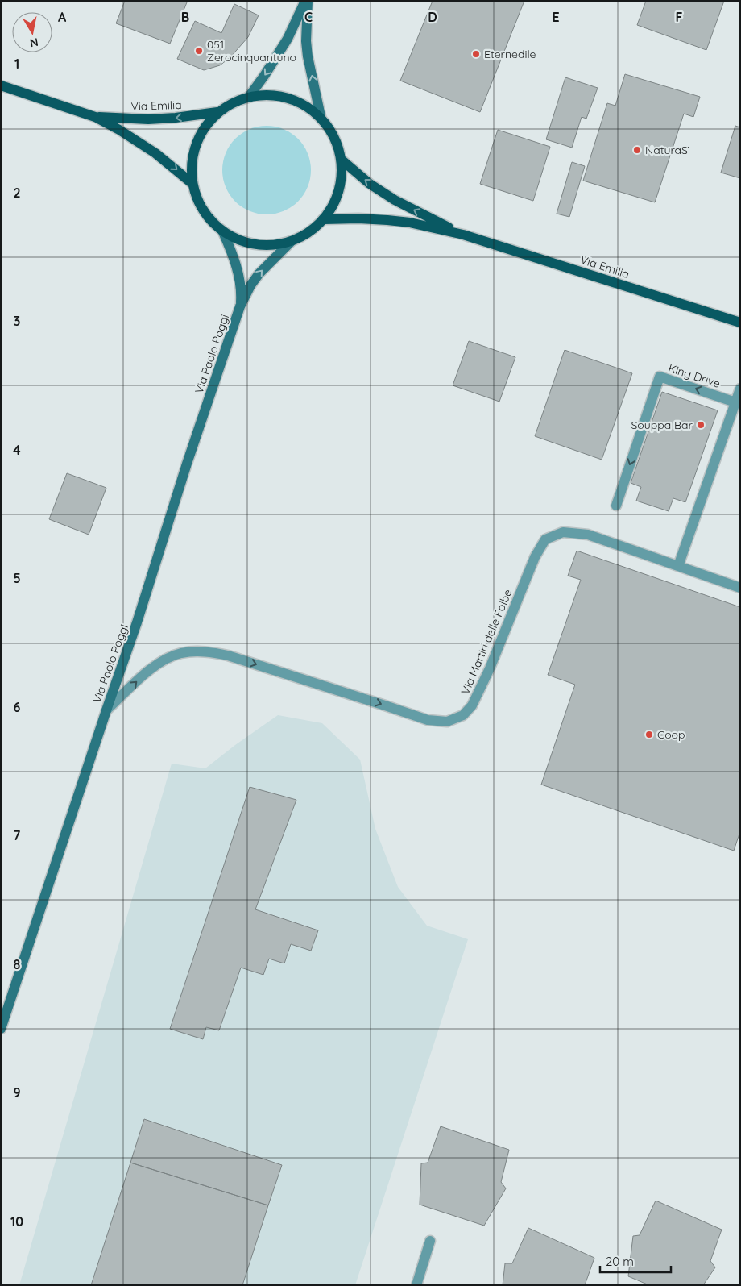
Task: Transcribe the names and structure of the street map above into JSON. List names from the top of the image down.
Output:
{
  "streets": {
    "main road": ["Via Emilia", "Via Paolo Poggi"],
    "street": ["King Drive", "Via Martiri delle Foibe"]
  },
  "crossings": [
    ["Via Paolo Poggi", "Via Martiri delle Foibe"]
  ],
  "one_way": ["Via Martiri delle Foibe"],
  "places": [
    "051 Zerocinquantuno",
    "Eternedile",
    "NaturaSì",
    "Souppa Bar",
    "Coop"
  ],
  "scale_bar": "20 m",
  "north": "bottom",
  "grid": {
    "columns": [
      "A",
      "B",
      "C",
      "D",
      "E",
      "F"
    ],
    "rows": [
      "1",
      "2",
      "3",
      "4",
      "5",
      "6",
      "7",
      "8",
      "9",
      "10"
    ]
  }
}
